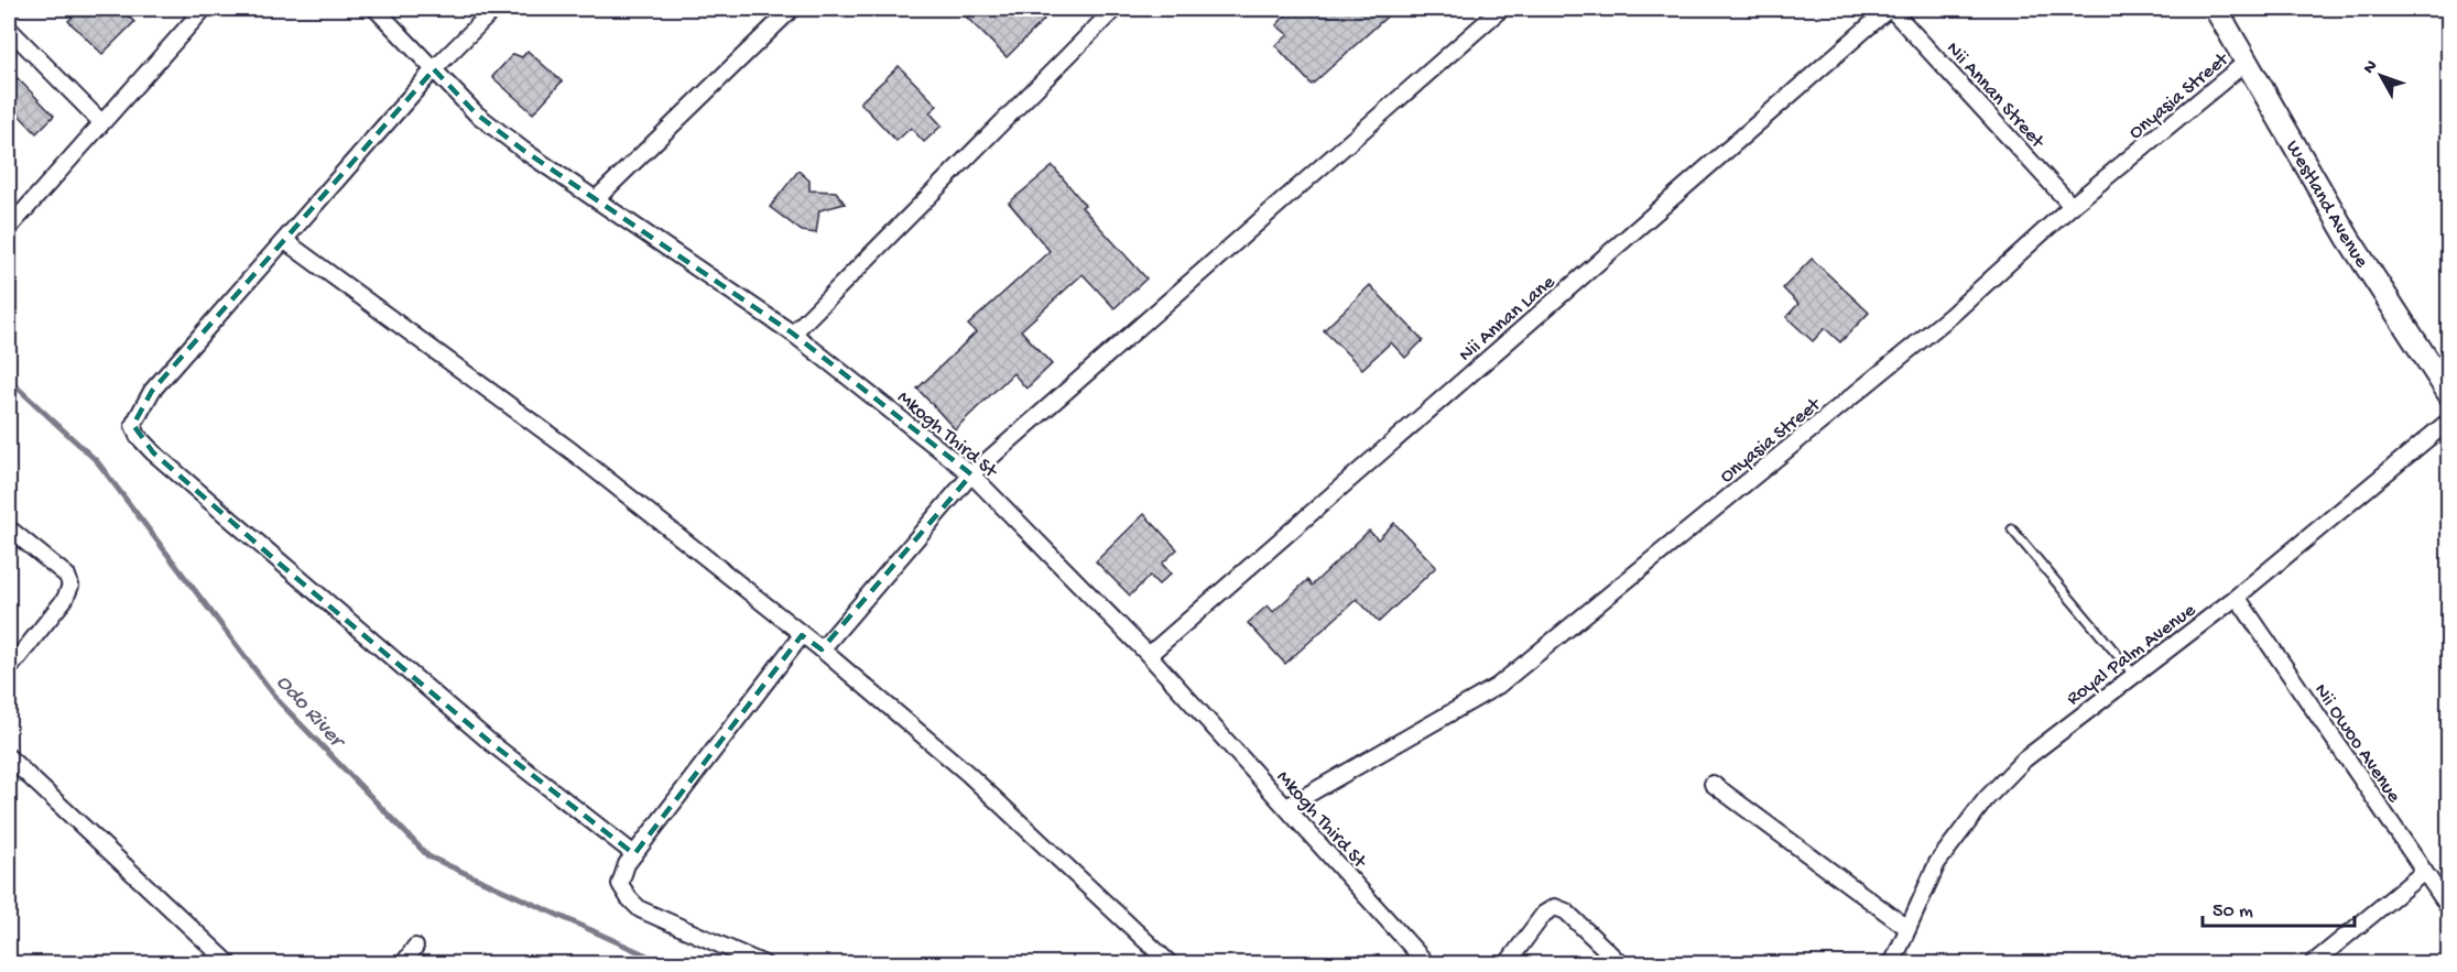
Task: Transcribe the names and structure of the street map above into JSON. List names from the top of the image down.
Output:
{
  "streets": {
    "street": [
      "Nii Annan Street",
      "Onyasia Street",
      "Westland Avenue",
      "Nii Annan Lane",
      "Mkogh Third St",
      "Royal Palm Avenue",
      "Nii Owoo Avenue"
    ]
  },
  "crossings": [
    ["Nii Annan Street", "Onyasia Street"],
    ["Nii Annan Street", "Nii Annan Lane"],
    ["Onyasia Street", "Westland Avenue"],
    ["Onyasia Street", "Mkogh Third St"],
    ["Nii Annan Lane", "Mkogh Third St"],
    ["Royal Palm Avenue", "Nii Owoo Avenue"]
  ],
  "water": ["Odo River"],
  "scale_bar": "50 m",
  "north": "top left"
}
